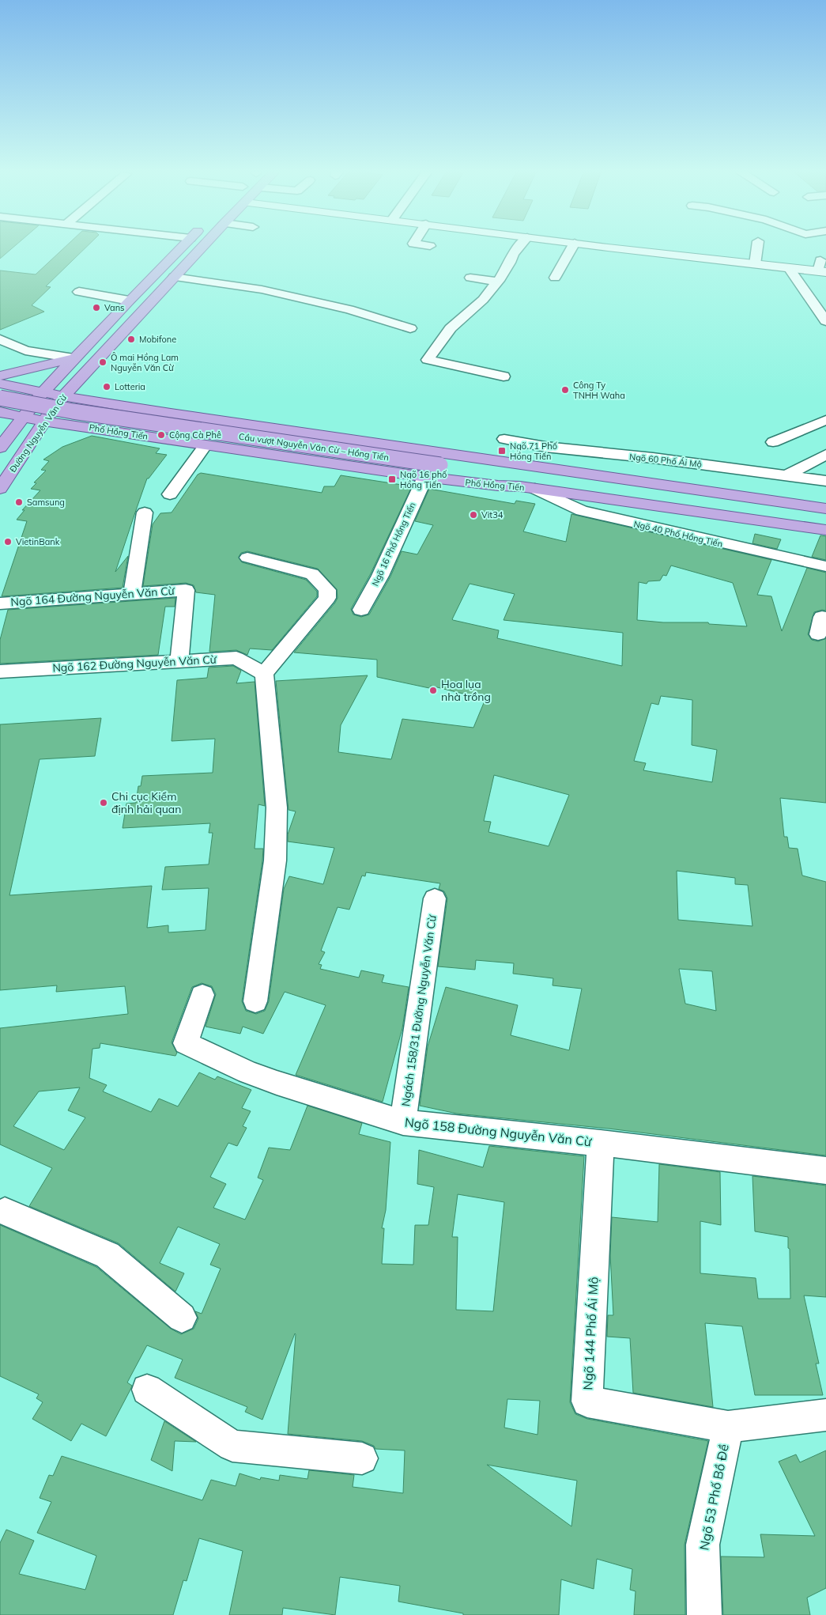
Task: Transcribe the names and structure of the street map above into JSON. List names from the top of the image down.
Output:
{
  "streets": {
    "main road": ["Phố Hồng Tiến", "Đường Nguyễn Văn Cừ", "Cầu vượt Nguyễn Văn Cừ – Hồng Tiến"],
    "street": [
      "Ngõ 60 Phố Ái Mộ",
      "Ngõ 40 Phố Hồng Tiến",
      "Ngõ 16 Phố Hồng Tiến",
      "Ngõ 164 Đường Nguyễn Văn Cừ",
      "Ngõ 162 Đường Nguyễn Văn Cừ",
      "Ngách 158/31 Đường Nguyễn Văn Cừ",
      "Ngõ 158 Đường Nguyễn Văn Cừ",
      "Ngõ 144 Phố Ái Mộ",
      "Ngõ 53 Phố Bồ Đề"
    ]
  },
  "crossings": [
    ["Phố Hồng Tiến", "Đường Nguyễn Văn Cừ"],
    ["Phố Hồng Tiến", "Ngõ 40 Phố Hồng Tiến"],
    ["Phố Hồng Tiến", "Ngõ 16 Phố Hồng Tiến"],
    ["Ngõ 164 Đường Nguyễn Văn Cừ", "Ngõ 162 Đường Nguyễn Văn Cừ"],
    ["Ngách 158/31 Đường Nguyễn Văn Cừ", "Ngõ 158 Đường Nguyễn Văn Cừ"],
    ["Ngõ 158 Đường Nguyễn Văn Cừ", "Ngõ 144 Phố Ái Mộ"],
    ["Ngõ 144 Phố Ái Mộ", "Ngõ 53 Phố Bồ Đề"]
  ],
  "places": {
    "other": [
      "Vans",
      "Mobifone",
      "Ô mai Hồng Lam Nguyễn Văn Cừ",
      "Lotteria",
      "Công Ty TNHH Waha",
      "Cộng Cà Phê",
      "Samsung",
      "Vit34",
      "VietinBank",
      "Hoa lụa nhà trồng",
      "Chi cục Kiểm định hải quan"
    ],
    "transit": ["Ngõ 71 Phố Hồng Tiến", "Ngõ 16 phố Hồng Tiến"]
  }
}
